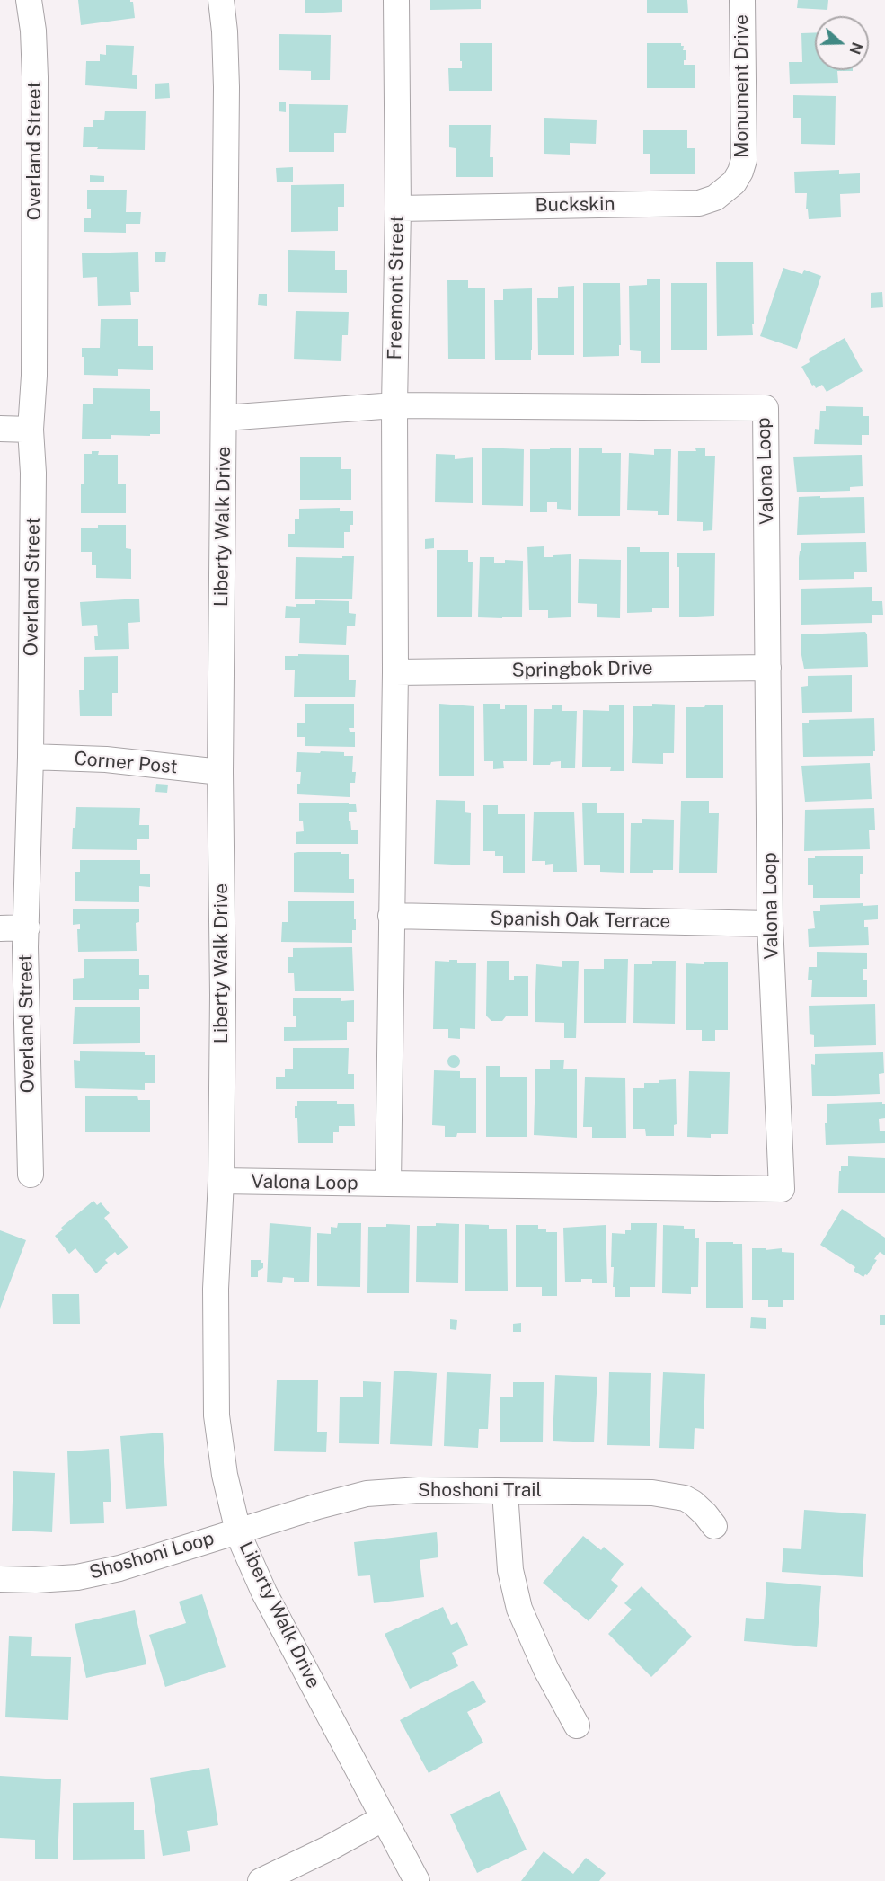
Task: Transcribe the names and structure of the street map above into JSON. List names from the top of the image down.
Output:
{
  "streets": {
    "street": [
      "Monument Drive",
      "Overland Street",
      "Buckskin",
      "Freemont Street",
      "Valona Loop",
      "Liberty Walk Drive",
      "Springbok Drive",
      "Corner Post",
      "Spanish Oak Terrace",
      "Shoshoni Trail",
      "Shoshoni Loop"
    ]
  },
  "crossings": [
    ["Monument Drive", "Buckskin"],
    ["Overland Street", "Corner Post"],
    ["Buckskin", "Freemont Street"],
    ["Freemont Street", "Valona Loop"],
    ["Valona Loop", "Liberty Walk Drive"],
    ["Valona Loop", "Springbok Drive"],
    ["Valona Loop", "Spanish Oak Terrace"],
    ["Liberty Walk Drive", "Corner Post"],
    ["Liberty Walk Drive", "Shoshoni Trail"],
    ["Liberty Walk Drive", "Shoshoni Loop"],
    ["Shoshoni Trail", "Shoshoni Loop"]
  ],
  "north": "right"
}
